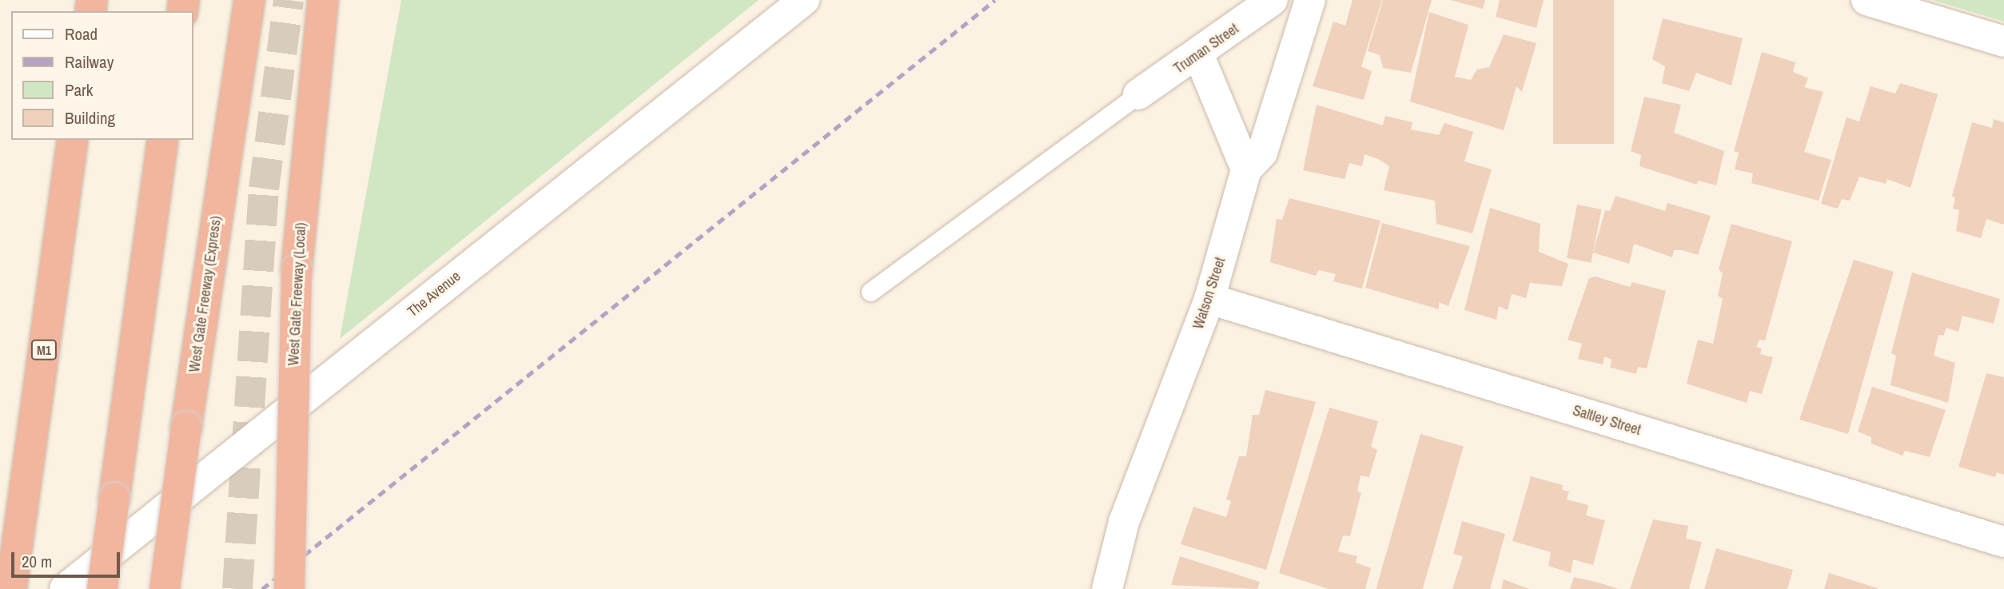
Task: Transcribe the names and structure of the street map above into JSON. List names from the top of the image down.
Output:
{
  "streets": {
    "highway": ["West Gate Freeway (Express)", "West Gate Freeway (Local)", "M1"],
    "street": [
      "Truman Street",
      "Watson Street",
      "The Avenue",
      "Saltley Street"
    ]
  },
  "crossings": [
    ["Watson Street", "Saltley Street"]
  ],
  "legend": [
    "Road",
    "Railway",
    "Park",
    "Building"
  ],
  "scale_bar": "20 m"
}
